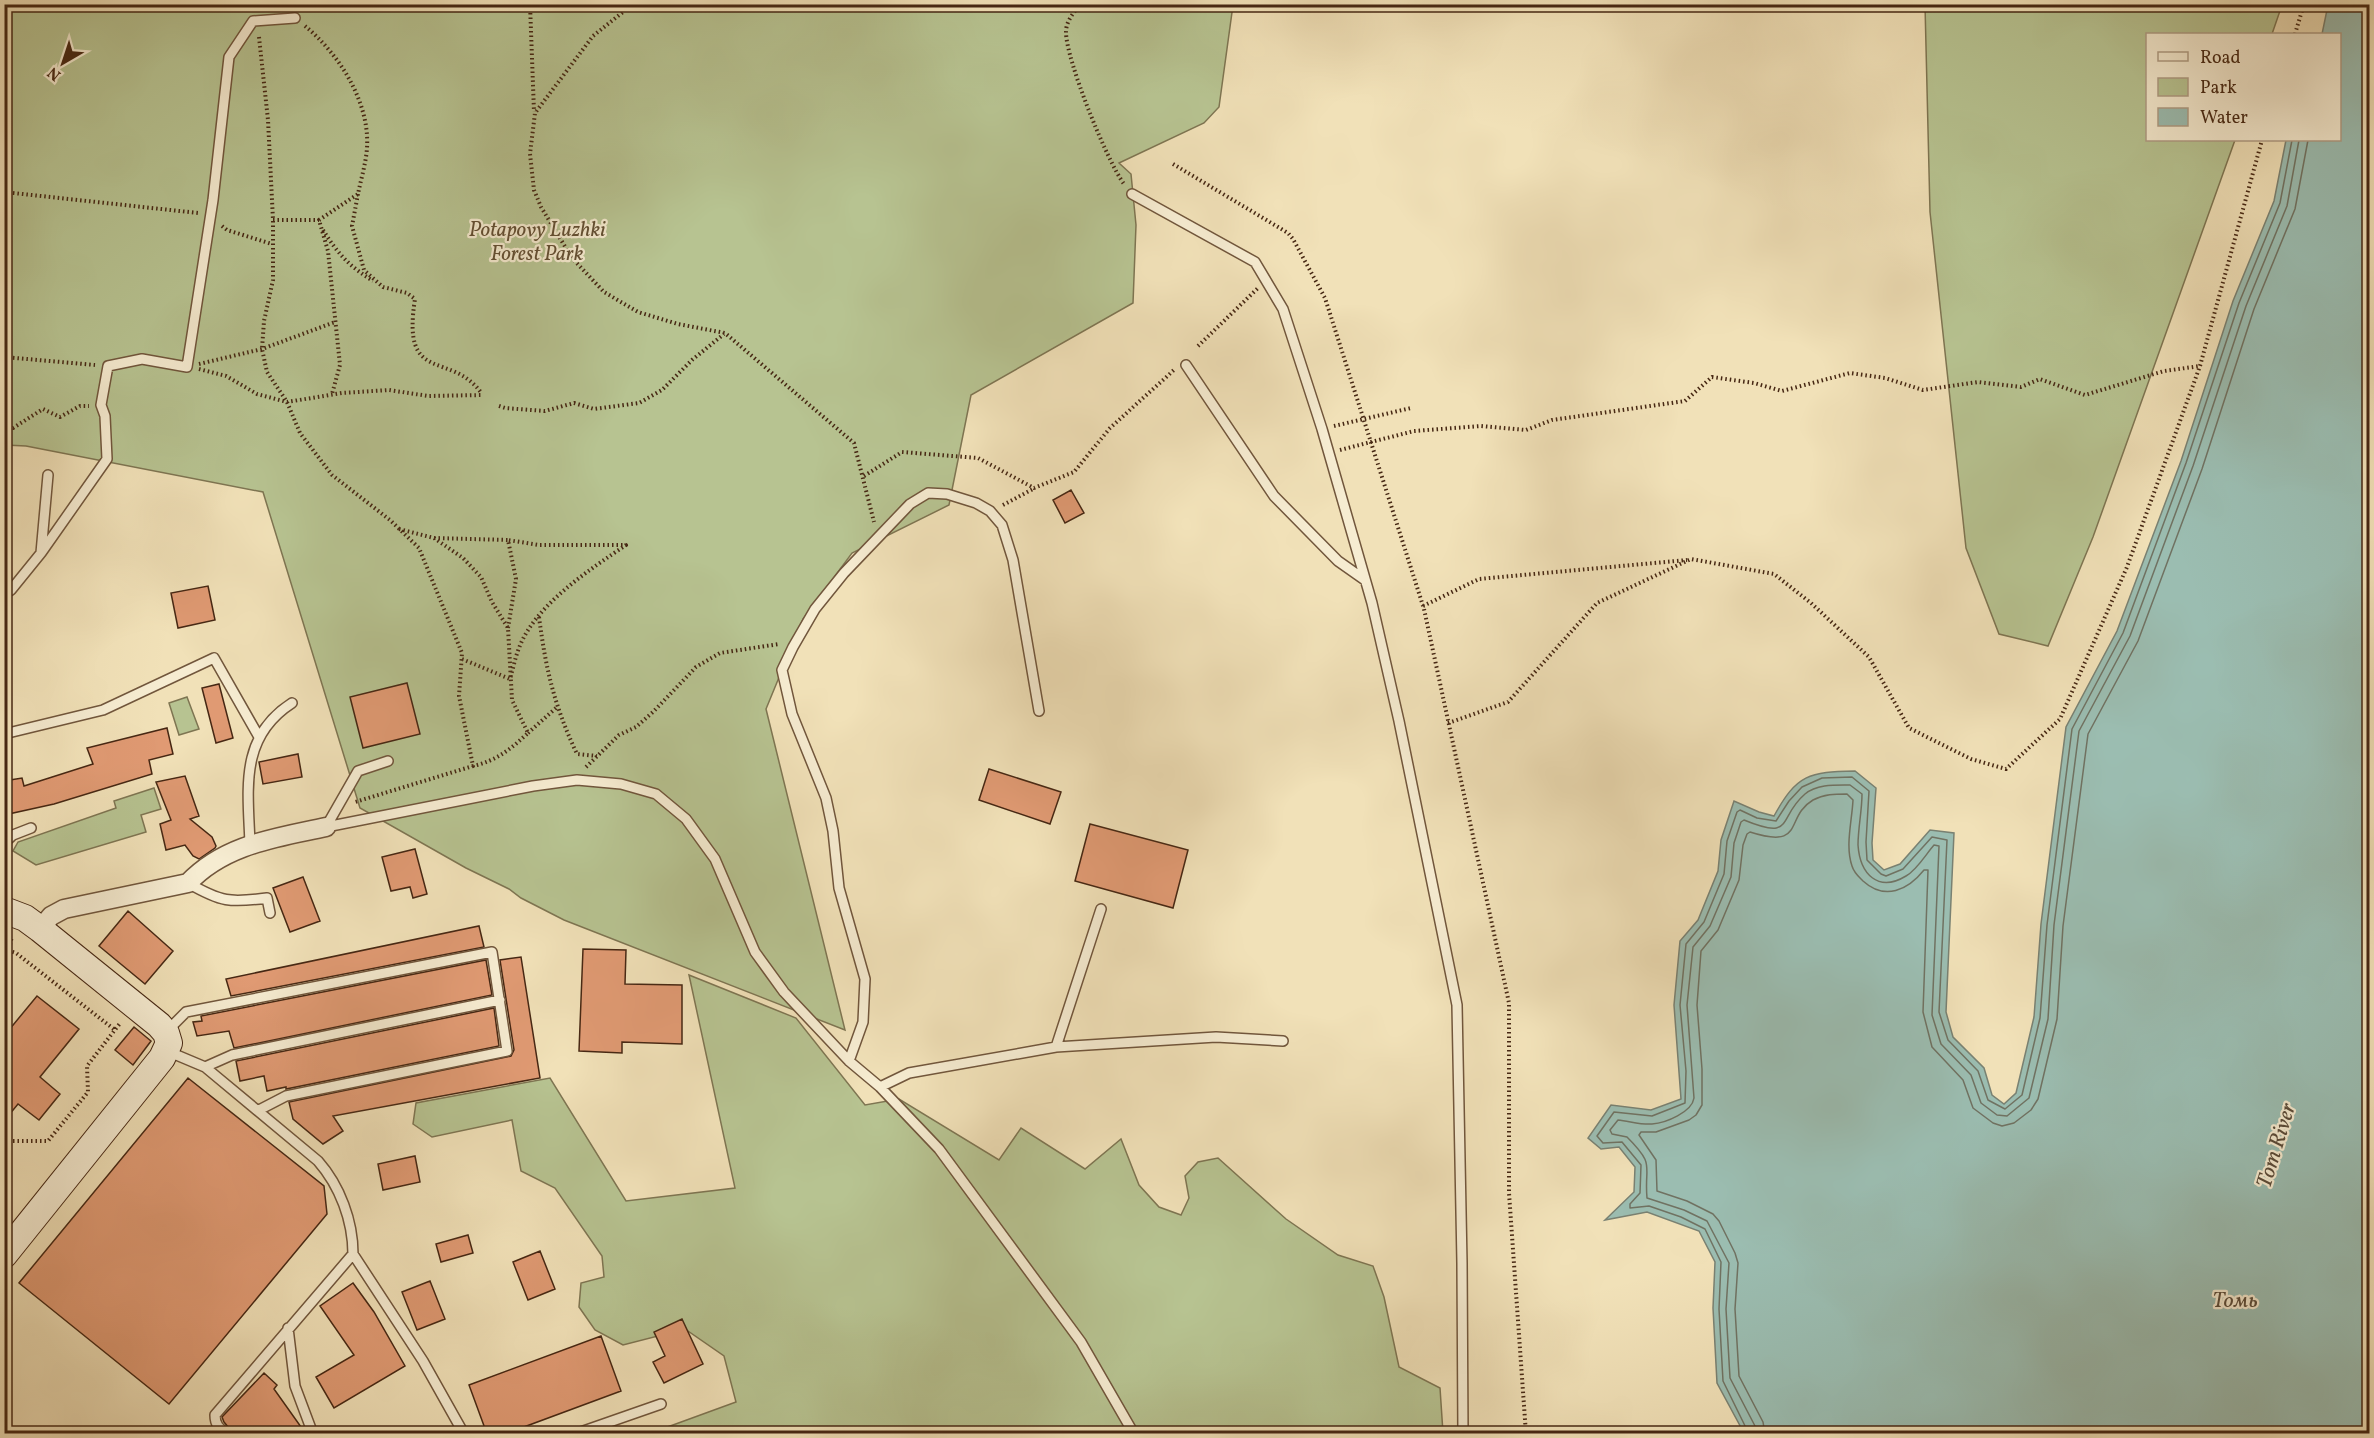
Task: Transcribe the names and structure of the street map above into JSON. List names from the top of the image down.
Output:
{
  "water": ["Tom River", "Томь"],
  "parks": ["Potapovy Luzhki Forest Park"],
  "legend": ["Road", "Park", "Water"],
  "north": "bottom left"
}
